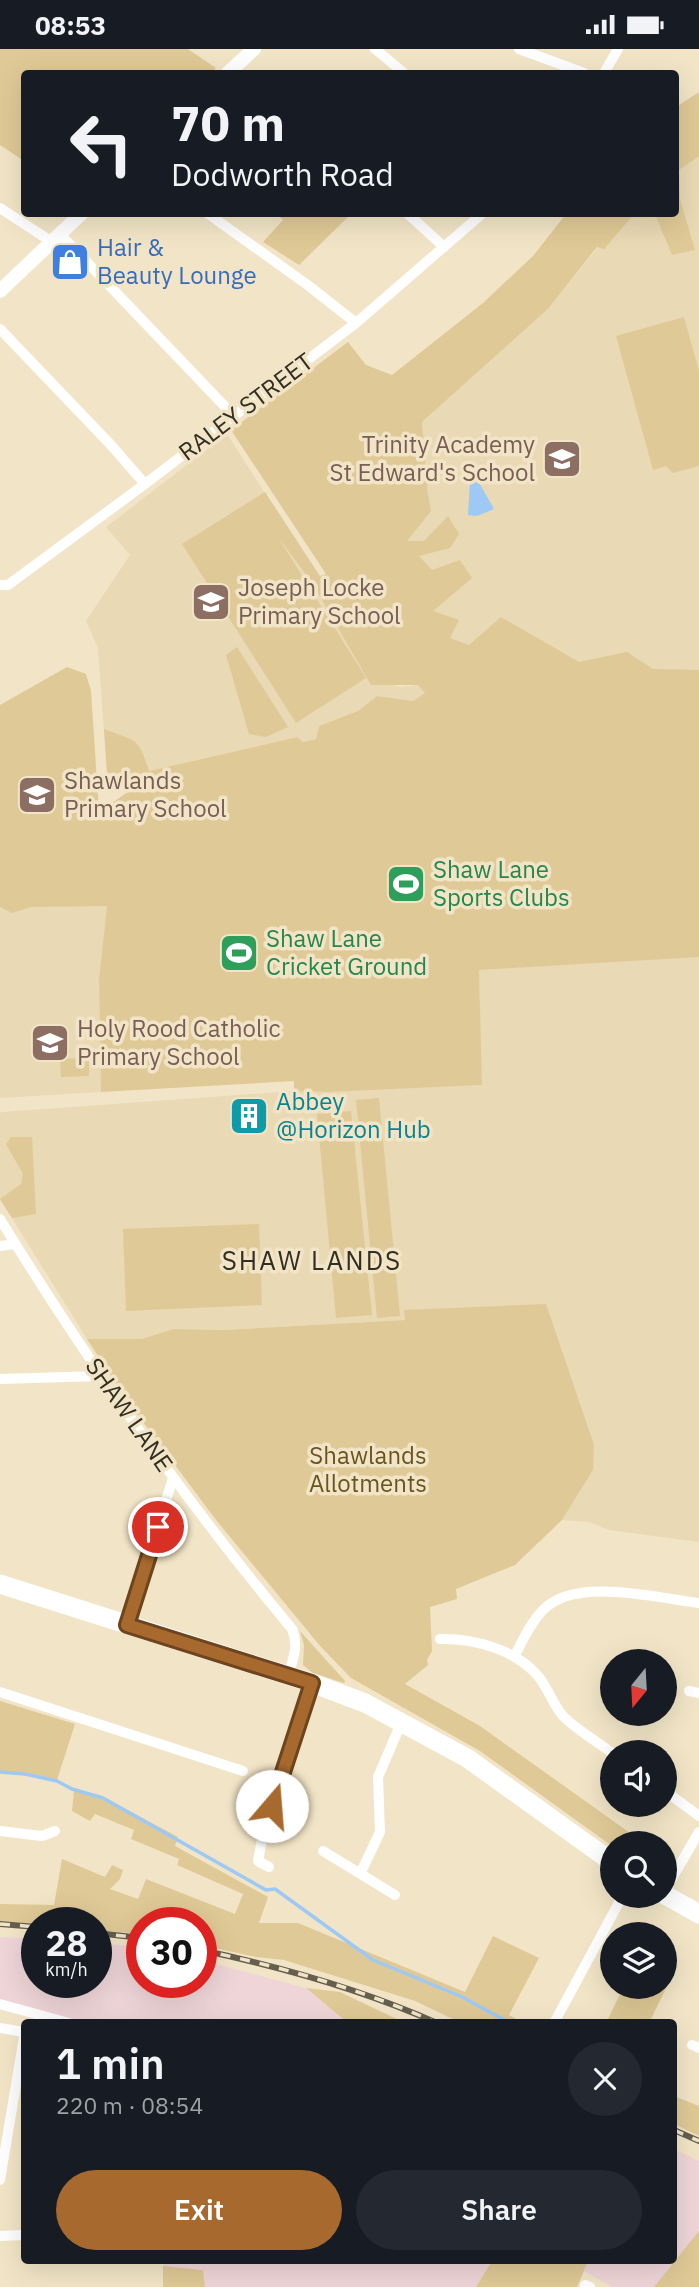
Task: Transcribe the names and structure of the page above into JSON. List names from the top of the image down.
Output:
{
  "streets": {
    "street": ["RALEY STREET", "SHAW LANE"]
  },
  "districts": ["SHAW LANDS"],
  "parks": ["Shawlands Allotments"],
  "places": {
    "shop": ["Hair & Beauty Lounge"],
    "school or university": [
      "Trinity Academy St Edward's School",
      "Joseph Locke Primary School",
      "Shawlands Primary School",
      "Holy Rood Catholic Primary School"
    ],
    "sports": ["Shaw Lane Sports Clubs", "Shaw Lane Cricket Ground"],
    "building": ["Abbey @Horizon Hub"]
  },
  "north": "bottom",
  "page": {
    "status": "08:53",
    "turn": ["70 m", "Dodworth Road"],
    "speed": "28 km/h",
    "limit": "30",
    "heading": ["1 min", "220 m · 08:54"],
    "buttons": ["Exit", "Share"]
  }
}
